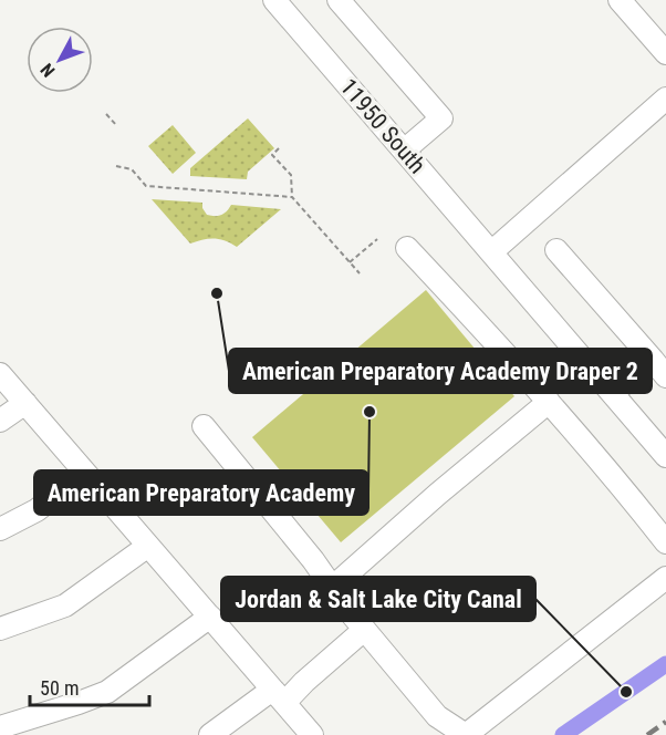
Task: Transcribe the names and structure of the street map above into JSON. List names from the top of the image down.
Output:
{
  "streets": {
    "street": ["11950 South"]
  },
  "places": ["American Preparatory Academy Draper 2", "American Preparatory Academy", "Jordan & Salt Lake City Canal"],
  "scale_bar": "50 m",
  "north": "bottom left"
}
